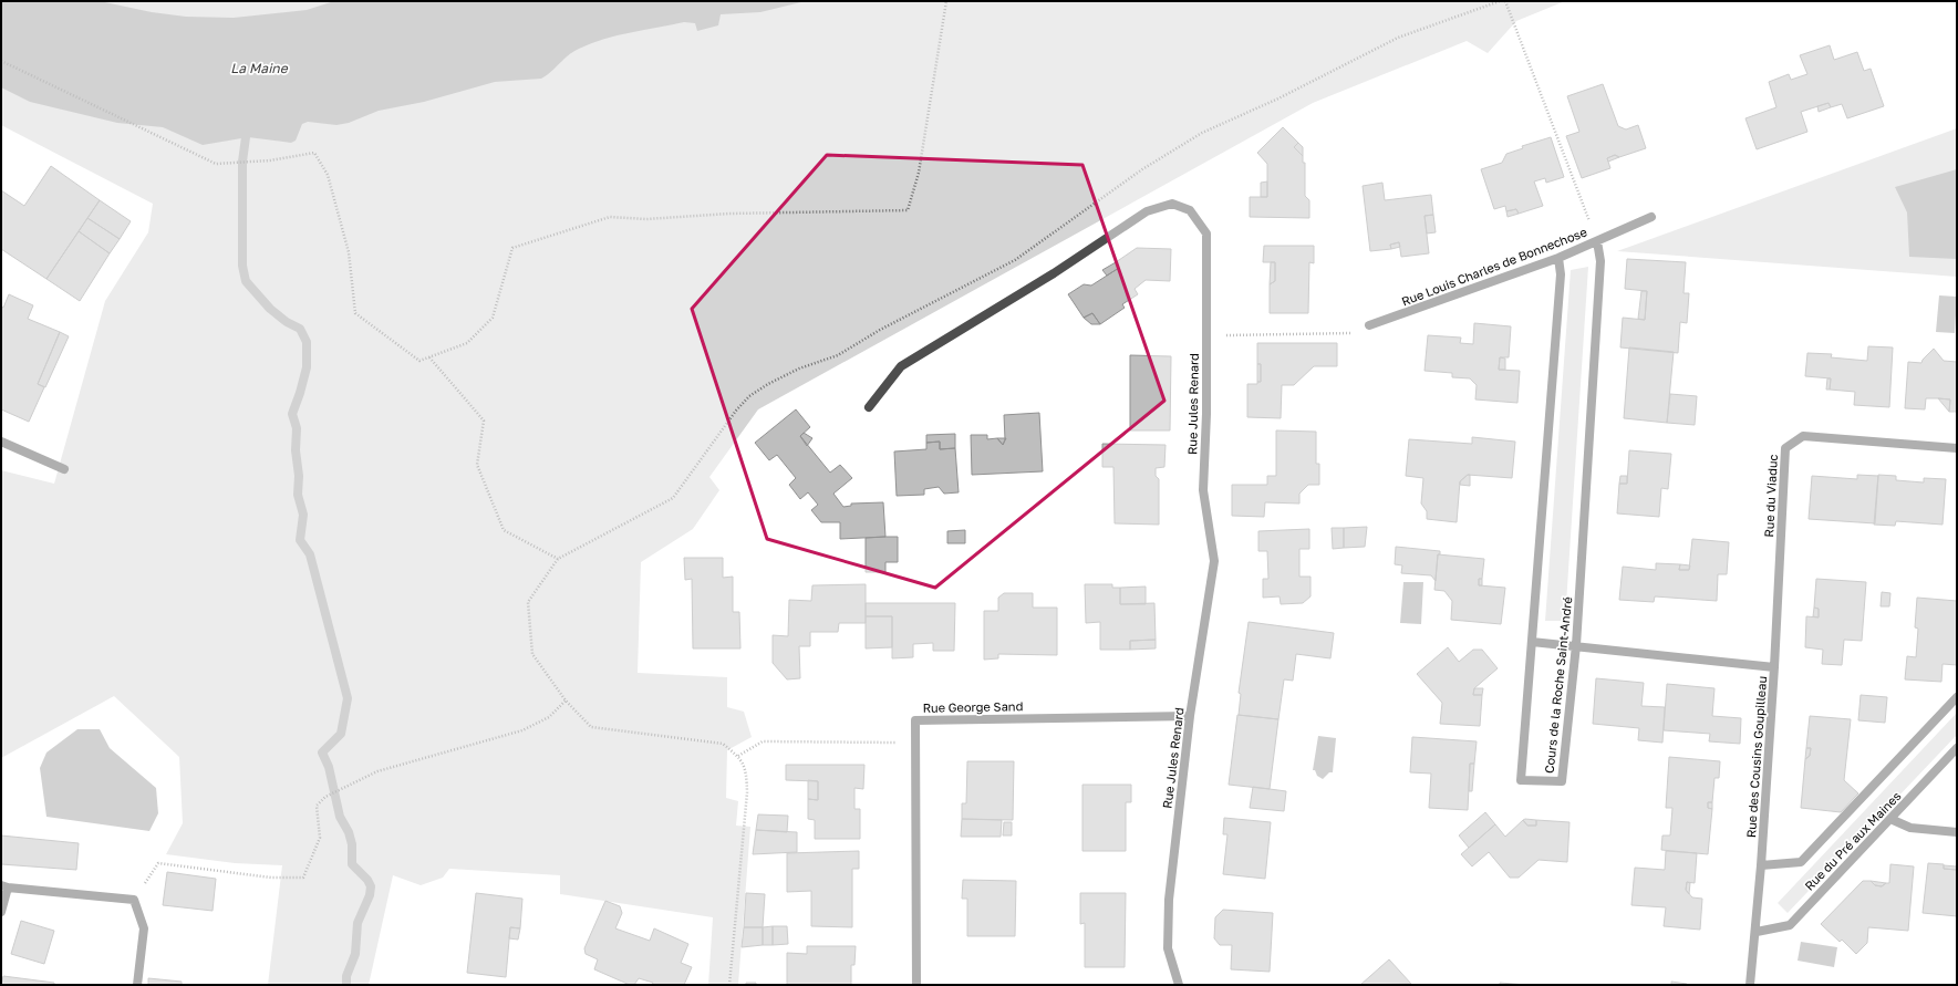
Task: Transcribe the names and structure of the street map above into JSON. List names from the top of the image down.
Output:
{
  "streets": {
    "street": [
      "Rue Louis Charles de Bonnechose",
      "Rue Jules Renard",
      "Rue du Viaduc",
      "Cours de la Roche Saint-André",
      "Rue George Sand",
      "Rue des Cousins Goupilleau",
      "Rue du Pré aux Maines"
    ]
  },
  "crossings": [
    ["Rue Louis Charles de Bonnechose", "Cours de la Roche Saint-André"],
    ["Rue Jules Renard", "Rue George Sand"],
    ["Rue du Viaduc", "Rue des Cousins Goupilleau"],
    ["Cours de la Roche Saint-André", "Rue des Cousins Goupilleau"],
    ["Rue des Cousins Goupilleau", "Rue du Pré aux Maines"]
  ],
  "water": ["La Maine"]
}
